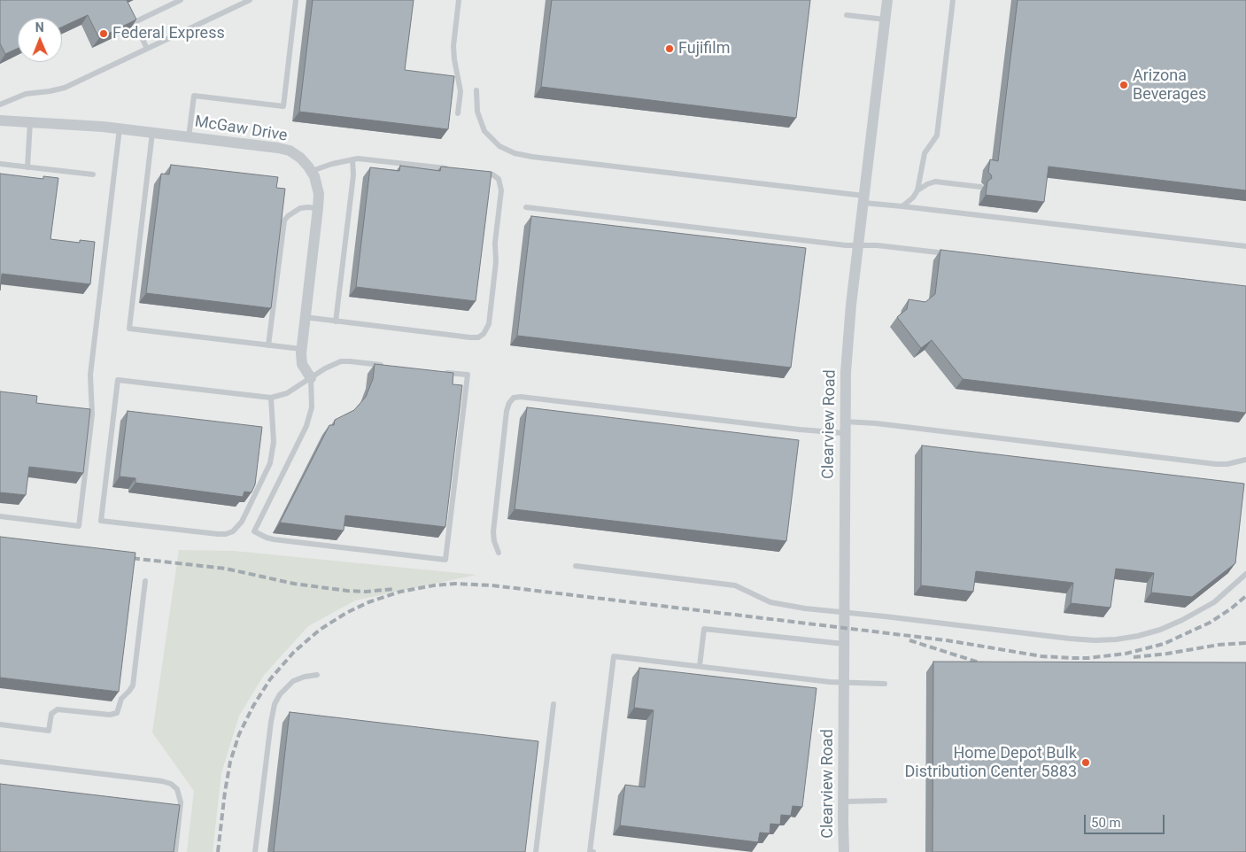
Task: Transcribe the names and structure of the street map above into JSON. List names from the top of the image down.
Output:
{
  "streets": {
    "street": ["McGaw Drive", "Clearview Road"]
  },
  "places": [
    "Federal Express",
    "Fujifilm",
    "Arizona Beverages",
    "Home Depot Bulk Distribution Center 5883"
  ],
  "scale_bar": "50 m",
  "north": "top"
}
